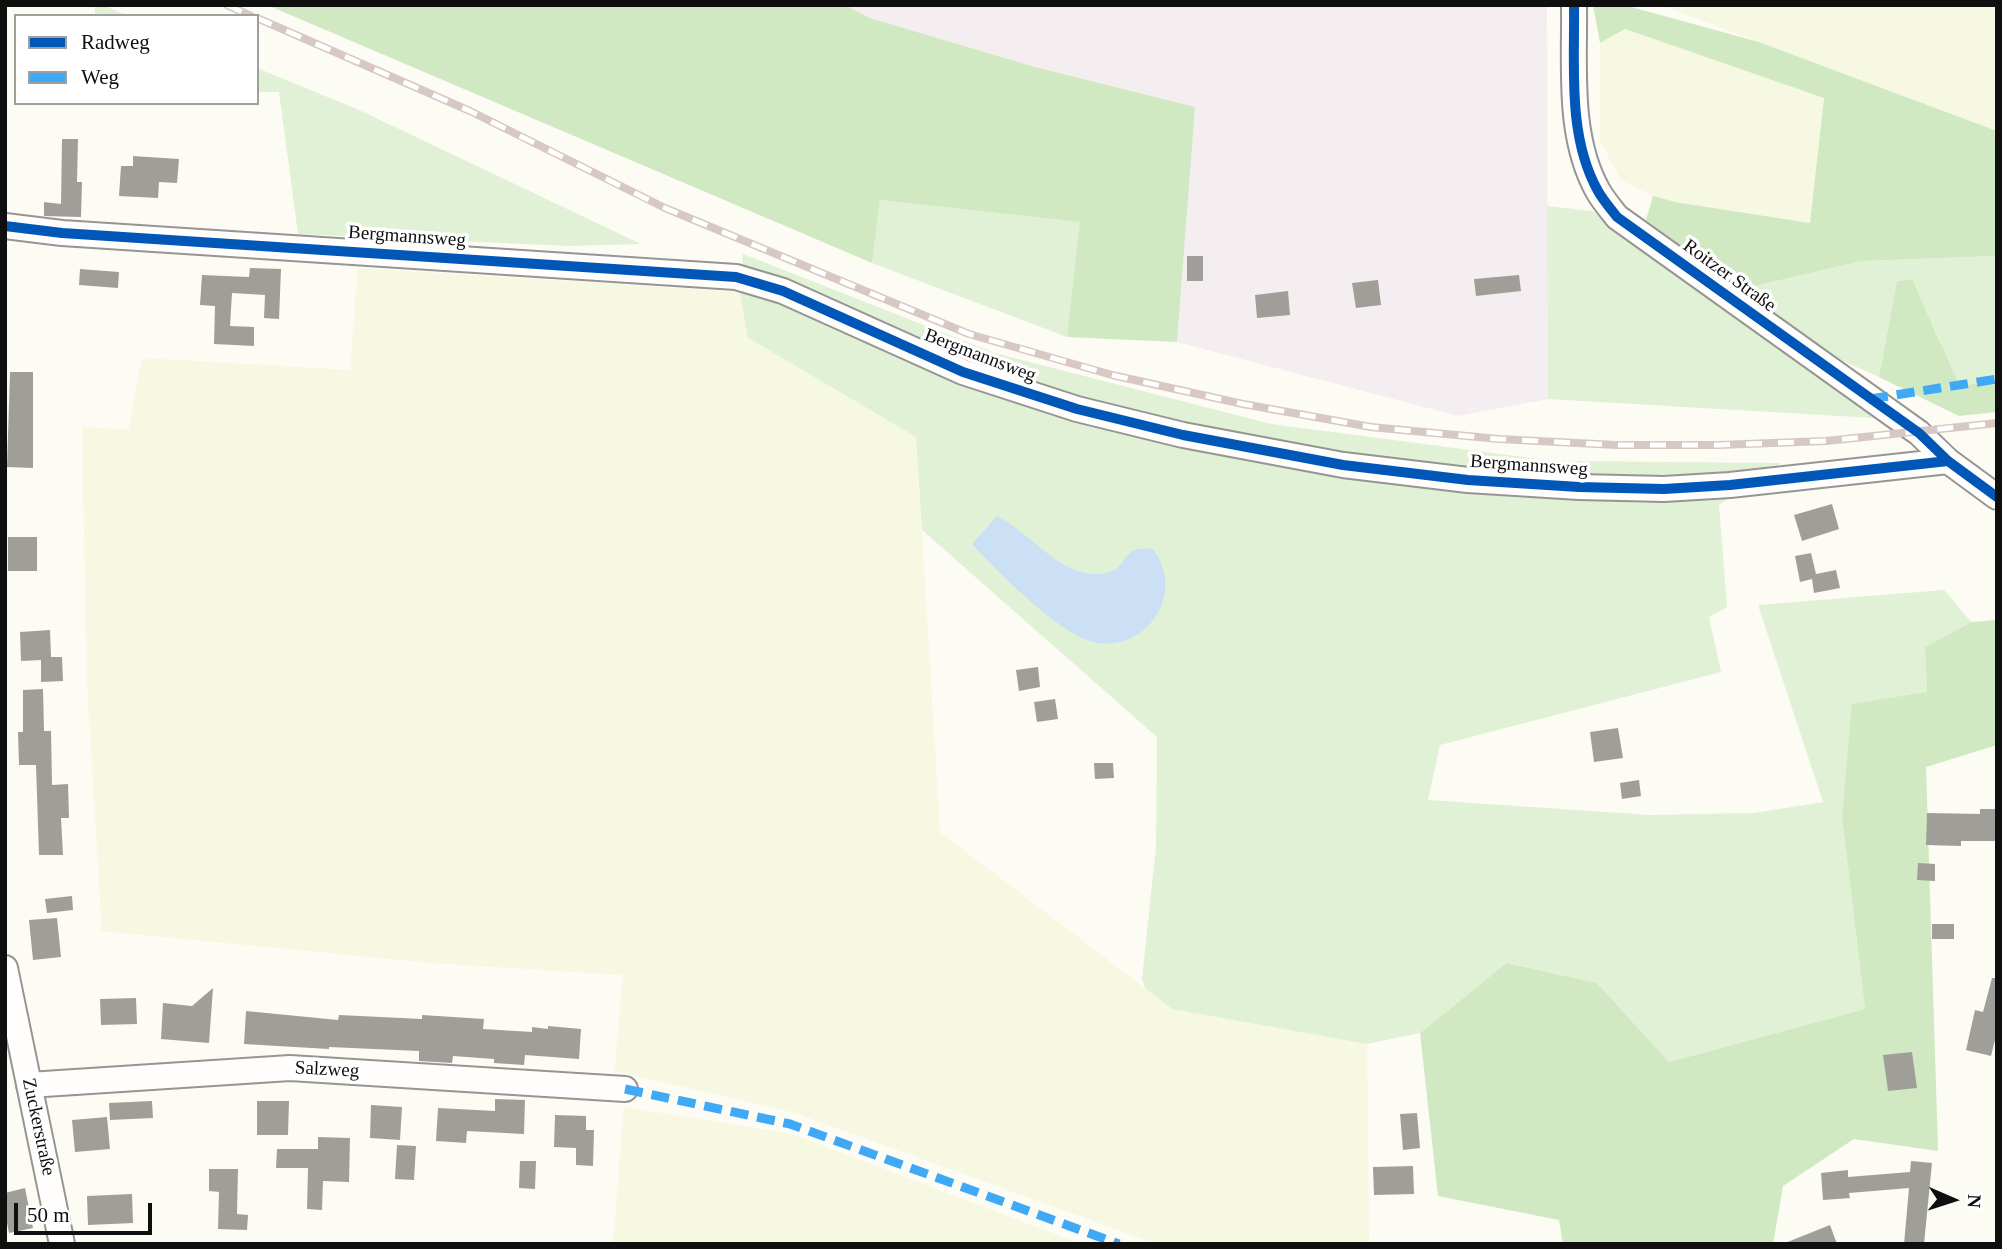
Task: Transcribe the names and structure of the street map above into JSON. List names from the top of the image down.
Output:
{
  "streets": {
    "street": [
      "Bergmannsweg",
      "Roitzer Straße",
      "Salzweg",
      "Zuckerstraße"
    ]
  },
  "crossings": [
    ["Bergmannsweg", "Roitzer Straße"],
    ["Salzweg", "Zuckerstraße"]
  ],
  "legend": ["Radweg", "Weg"],
  "scale_bar": "50 m",
  "north": "right"
}
